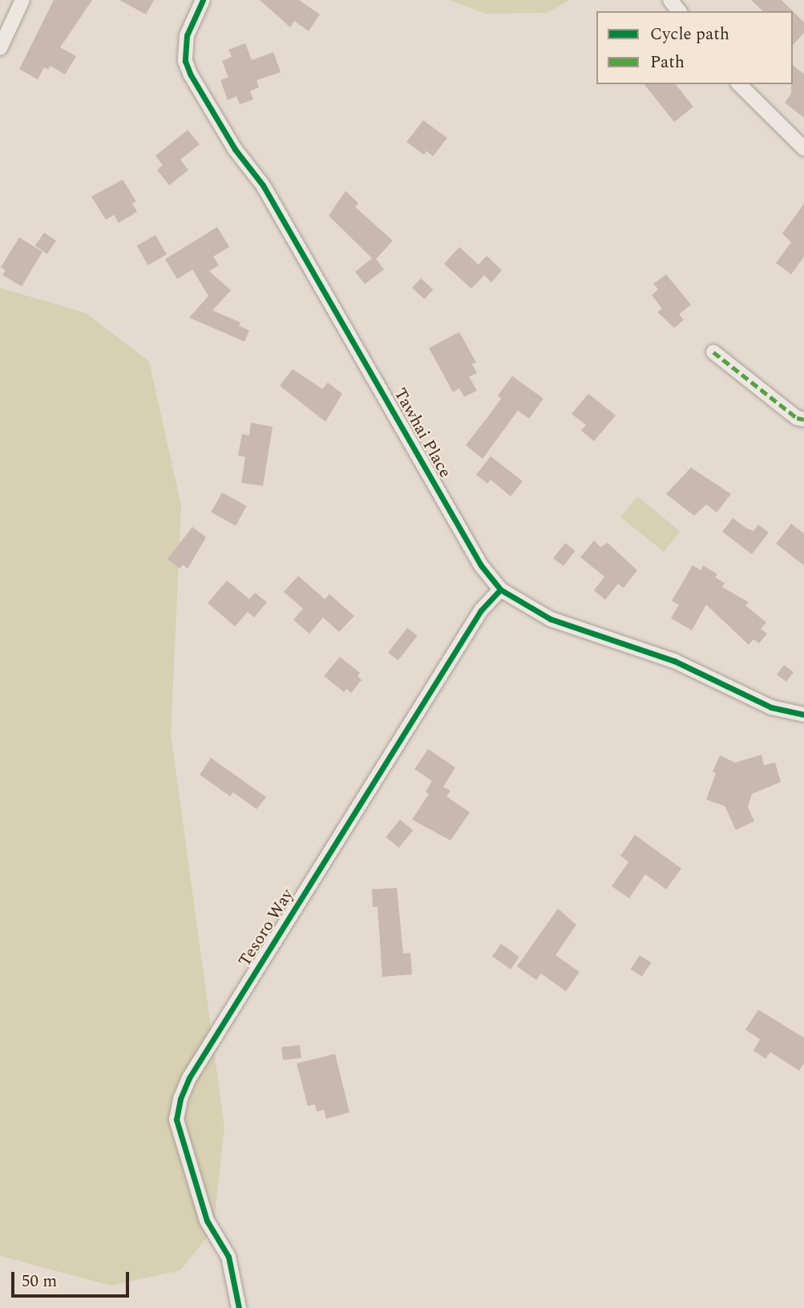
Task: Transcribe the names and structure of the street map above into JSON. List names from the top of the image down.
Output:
{
  "streets": {
    "street": ["Tawhai Place", "Tesoro Way"]
  },
  "crossings": [
    ["Tawhai Place", "Tesoro Way"]
  ],
  "legend": ["Cycle path", "Path"],
  "scale_bar": "50 m"
}
